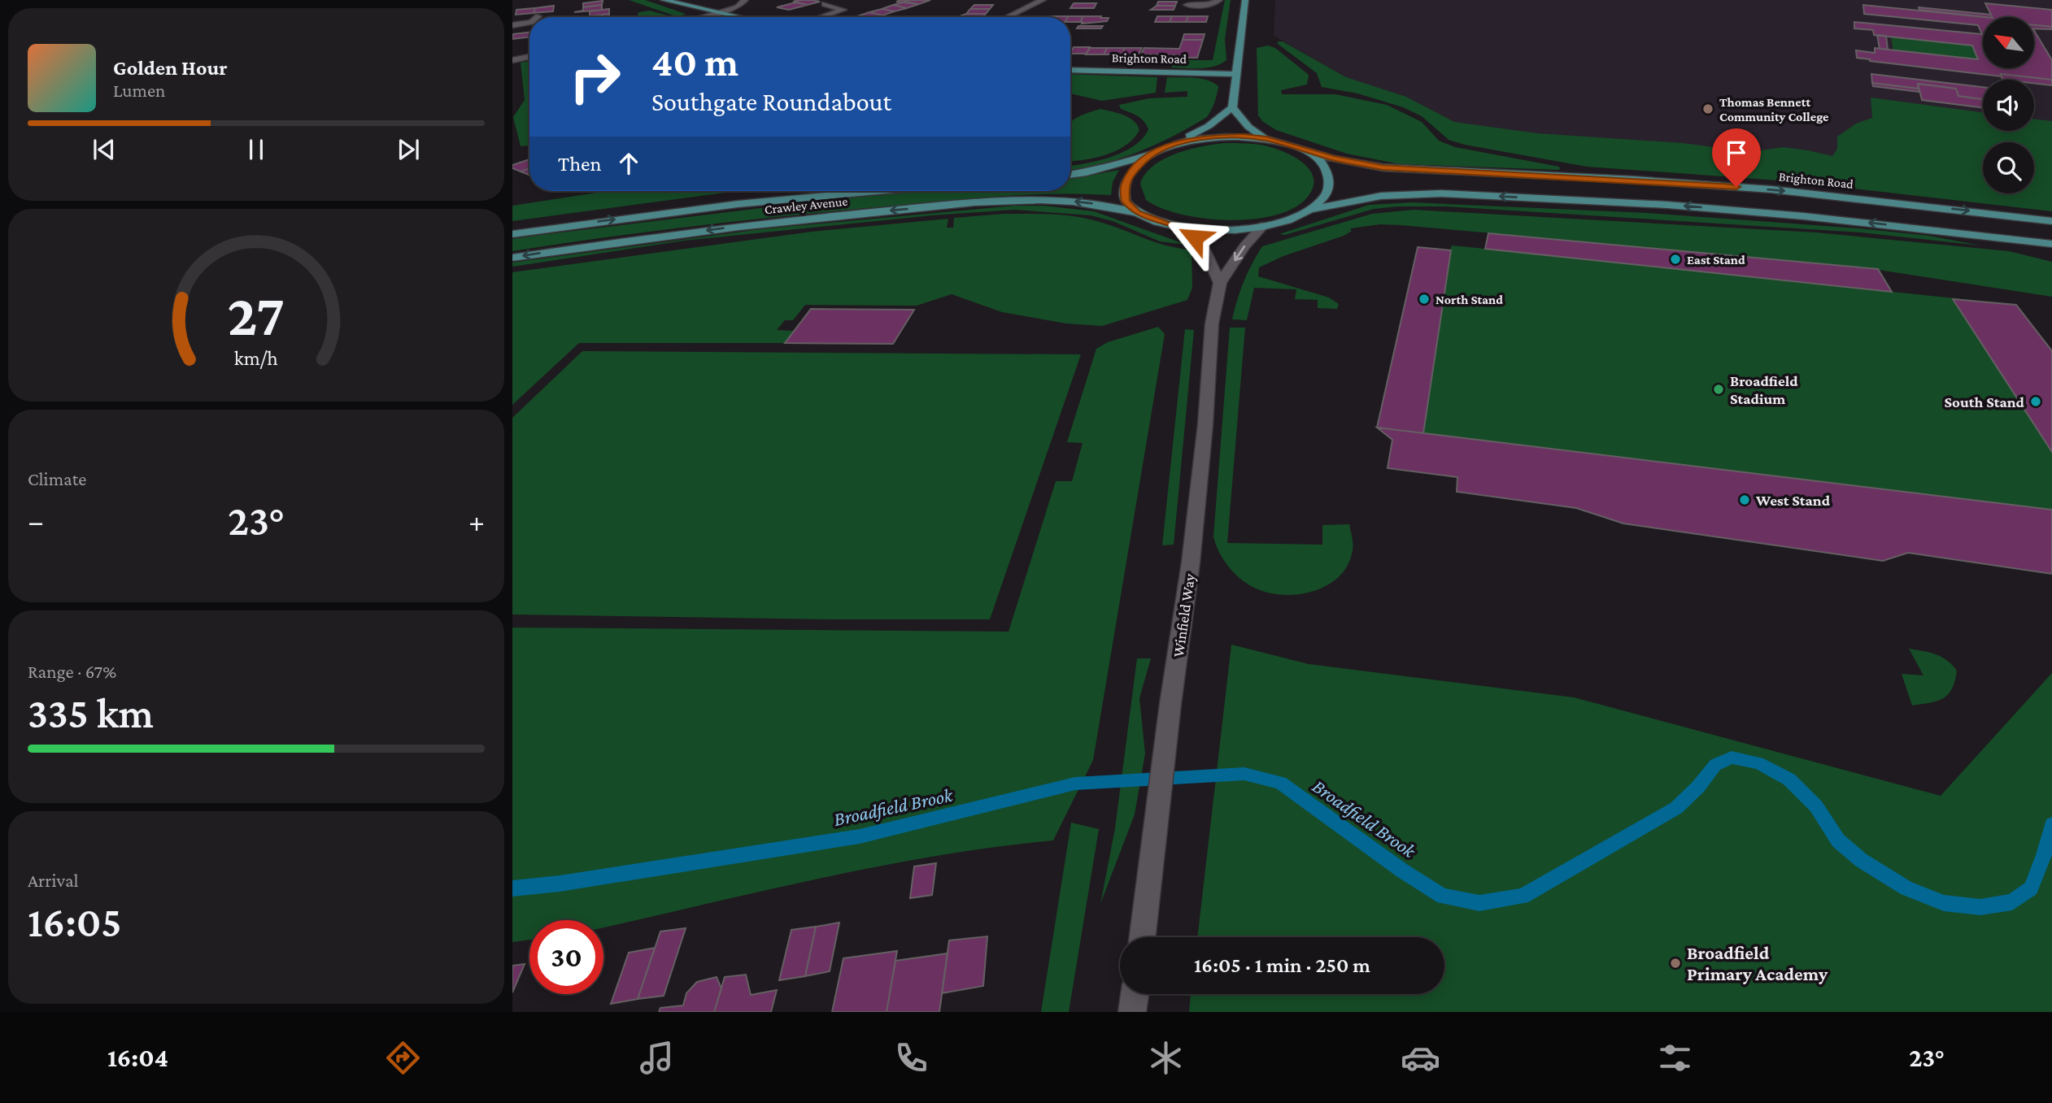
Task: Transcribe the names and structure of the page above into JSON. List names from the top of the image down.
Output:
{
  "streets": {
    "main road": ["Brighton Road", "Crawley Avenue"],
    "street": ["Winfield Way"]
  },
  "crossings": [
    ["Crawley Avenue", "Winfield Way"]
  ],
  "water": ["Broadfield Brook"],
  "places": [
    "Thomas Bennett Community College",
    "East Stand",
    "North Stand",
    "Broadfield Stadium",
    "South Stand",
    "West Stand",
    "Broadfield Primary Academy"
  ],
  "north": "top left",
  "page": {
    "turn": ["40 m", "Southgate Roundabout"],
    "song": ["Golden Hour", "Lumen"],
    "then": "Then",
    "tile": [
      "Climate",
      ["Range · 67%", "335 km"],
      ["Arrival", "16:05"]
    ],
    "heat": ["−", "23°", "+"],
    "limit": "30",
    "trip": "16:05 · 1 min · 250 m",
    "tabs": ["16:04", "23°"],
    "gauge": ["27", "km/h"]
  }
}
